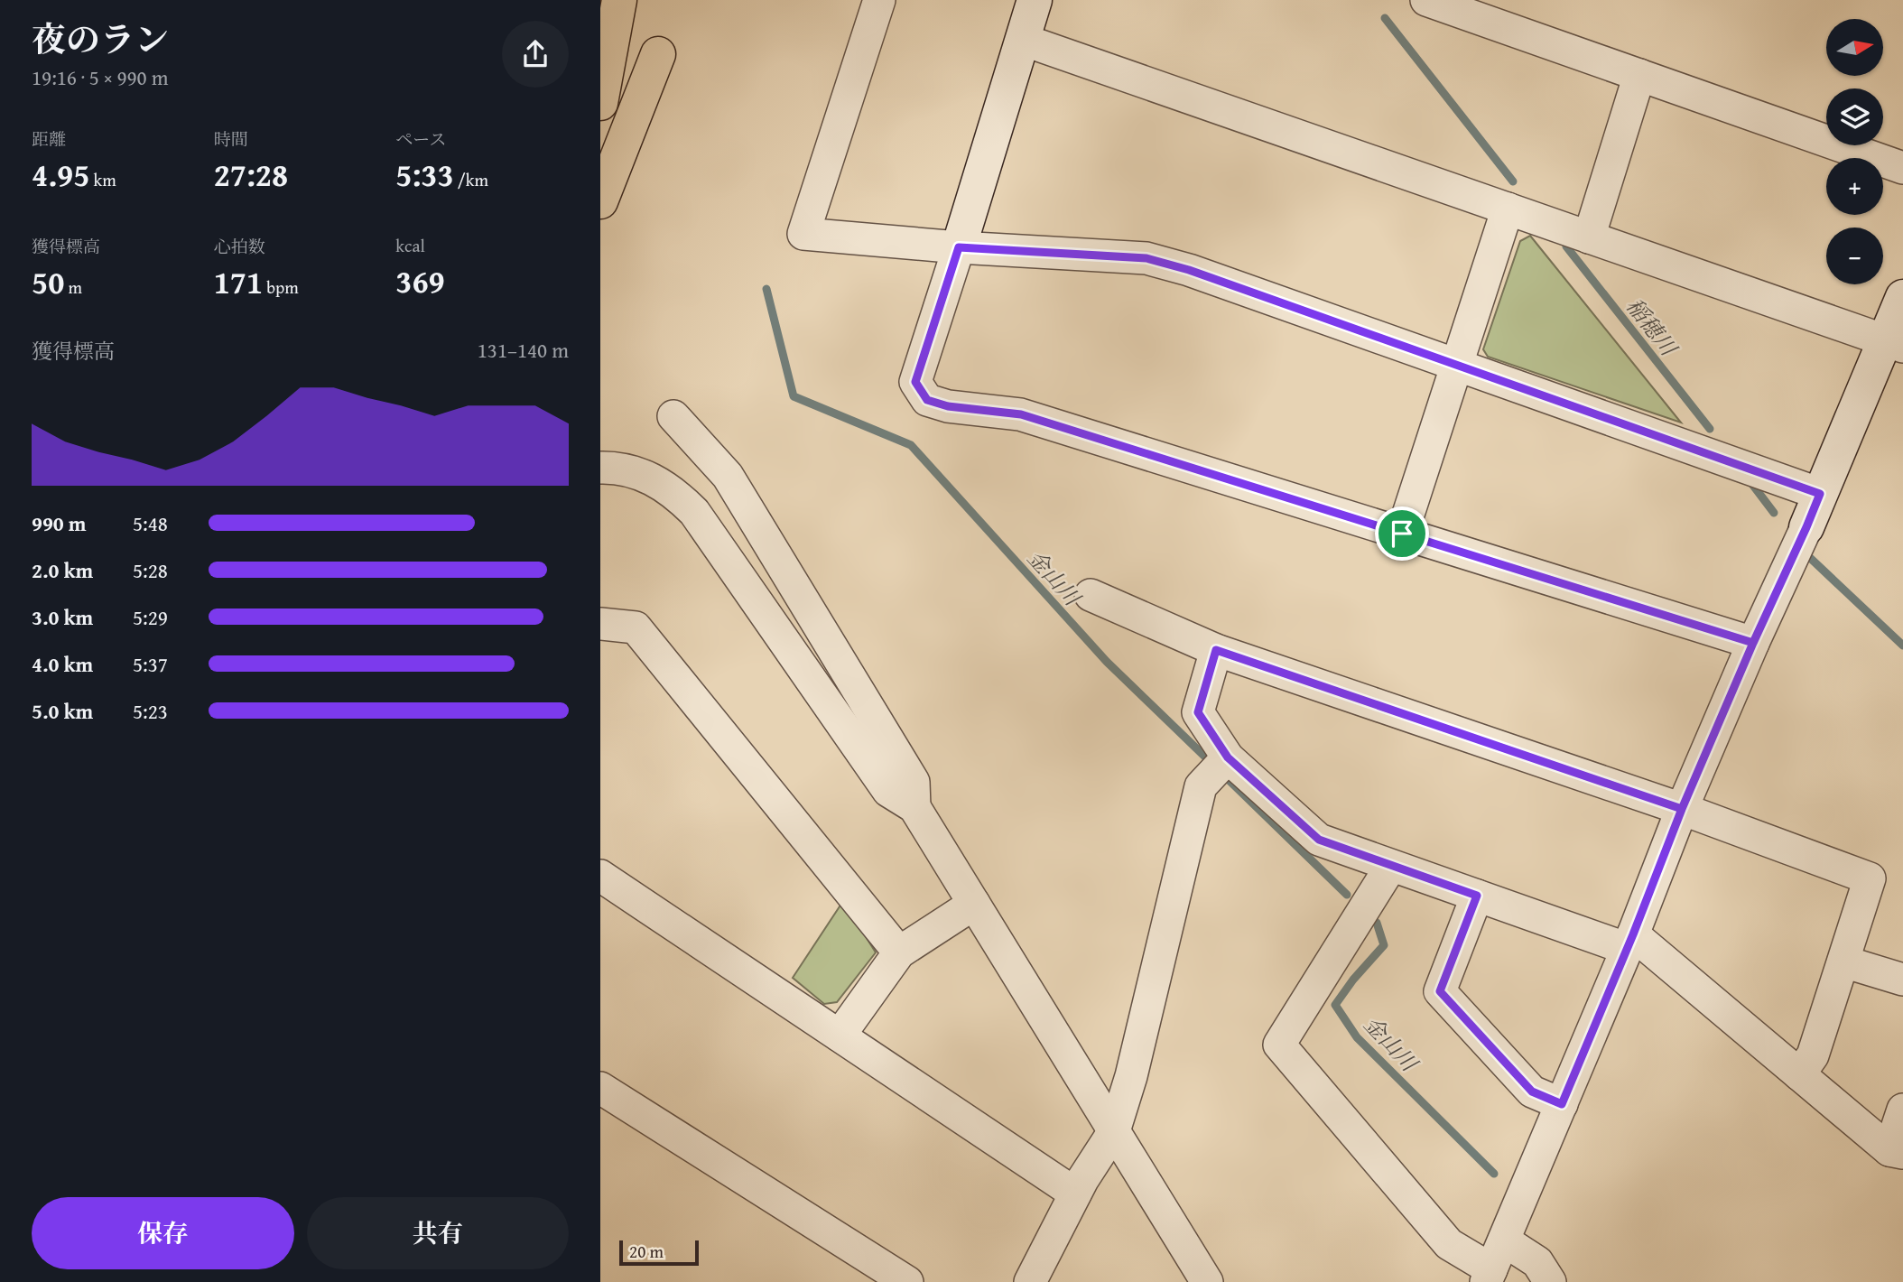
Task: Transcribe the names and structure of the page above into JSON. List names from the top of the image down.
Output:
{
  "water": ["稲穂川", "金山川"],
  "scale_bar": "20 m",
  "north": "right",
  "page": {
    "heading": ["夜のラン", "19:16 · 5 × 990 m"],
    "map_buttons": ["+", "−"],
    "stats": [
      ["距離", "4.95 km"],
      ["時間", "27:28"],
      ["ペース", "5:33 /km"],
      ["獲得標高", "50 m"],
      ["心拍数", "171 bpm"],
      ["kcal", "369"]
    ],
    "chart": ["獲得標高", "131–140 m"],
    "list": [
      {
        "name": "990 m",
        "note": "5:48"
      },
      {
        "name": "2.0 km",
        "note": "5:28"
      },
      {
        "name": "3.0 km",
        "note": "5:29"
      },
      {
        "name": "4.0 km",
        "note": "5:37"
      },
      {
        "name": "5.0 km",
        "note": "5:23"
      }
    ],
    "buttons": ["保存", "共有"],
    "scale": "20 m"
  }
}
